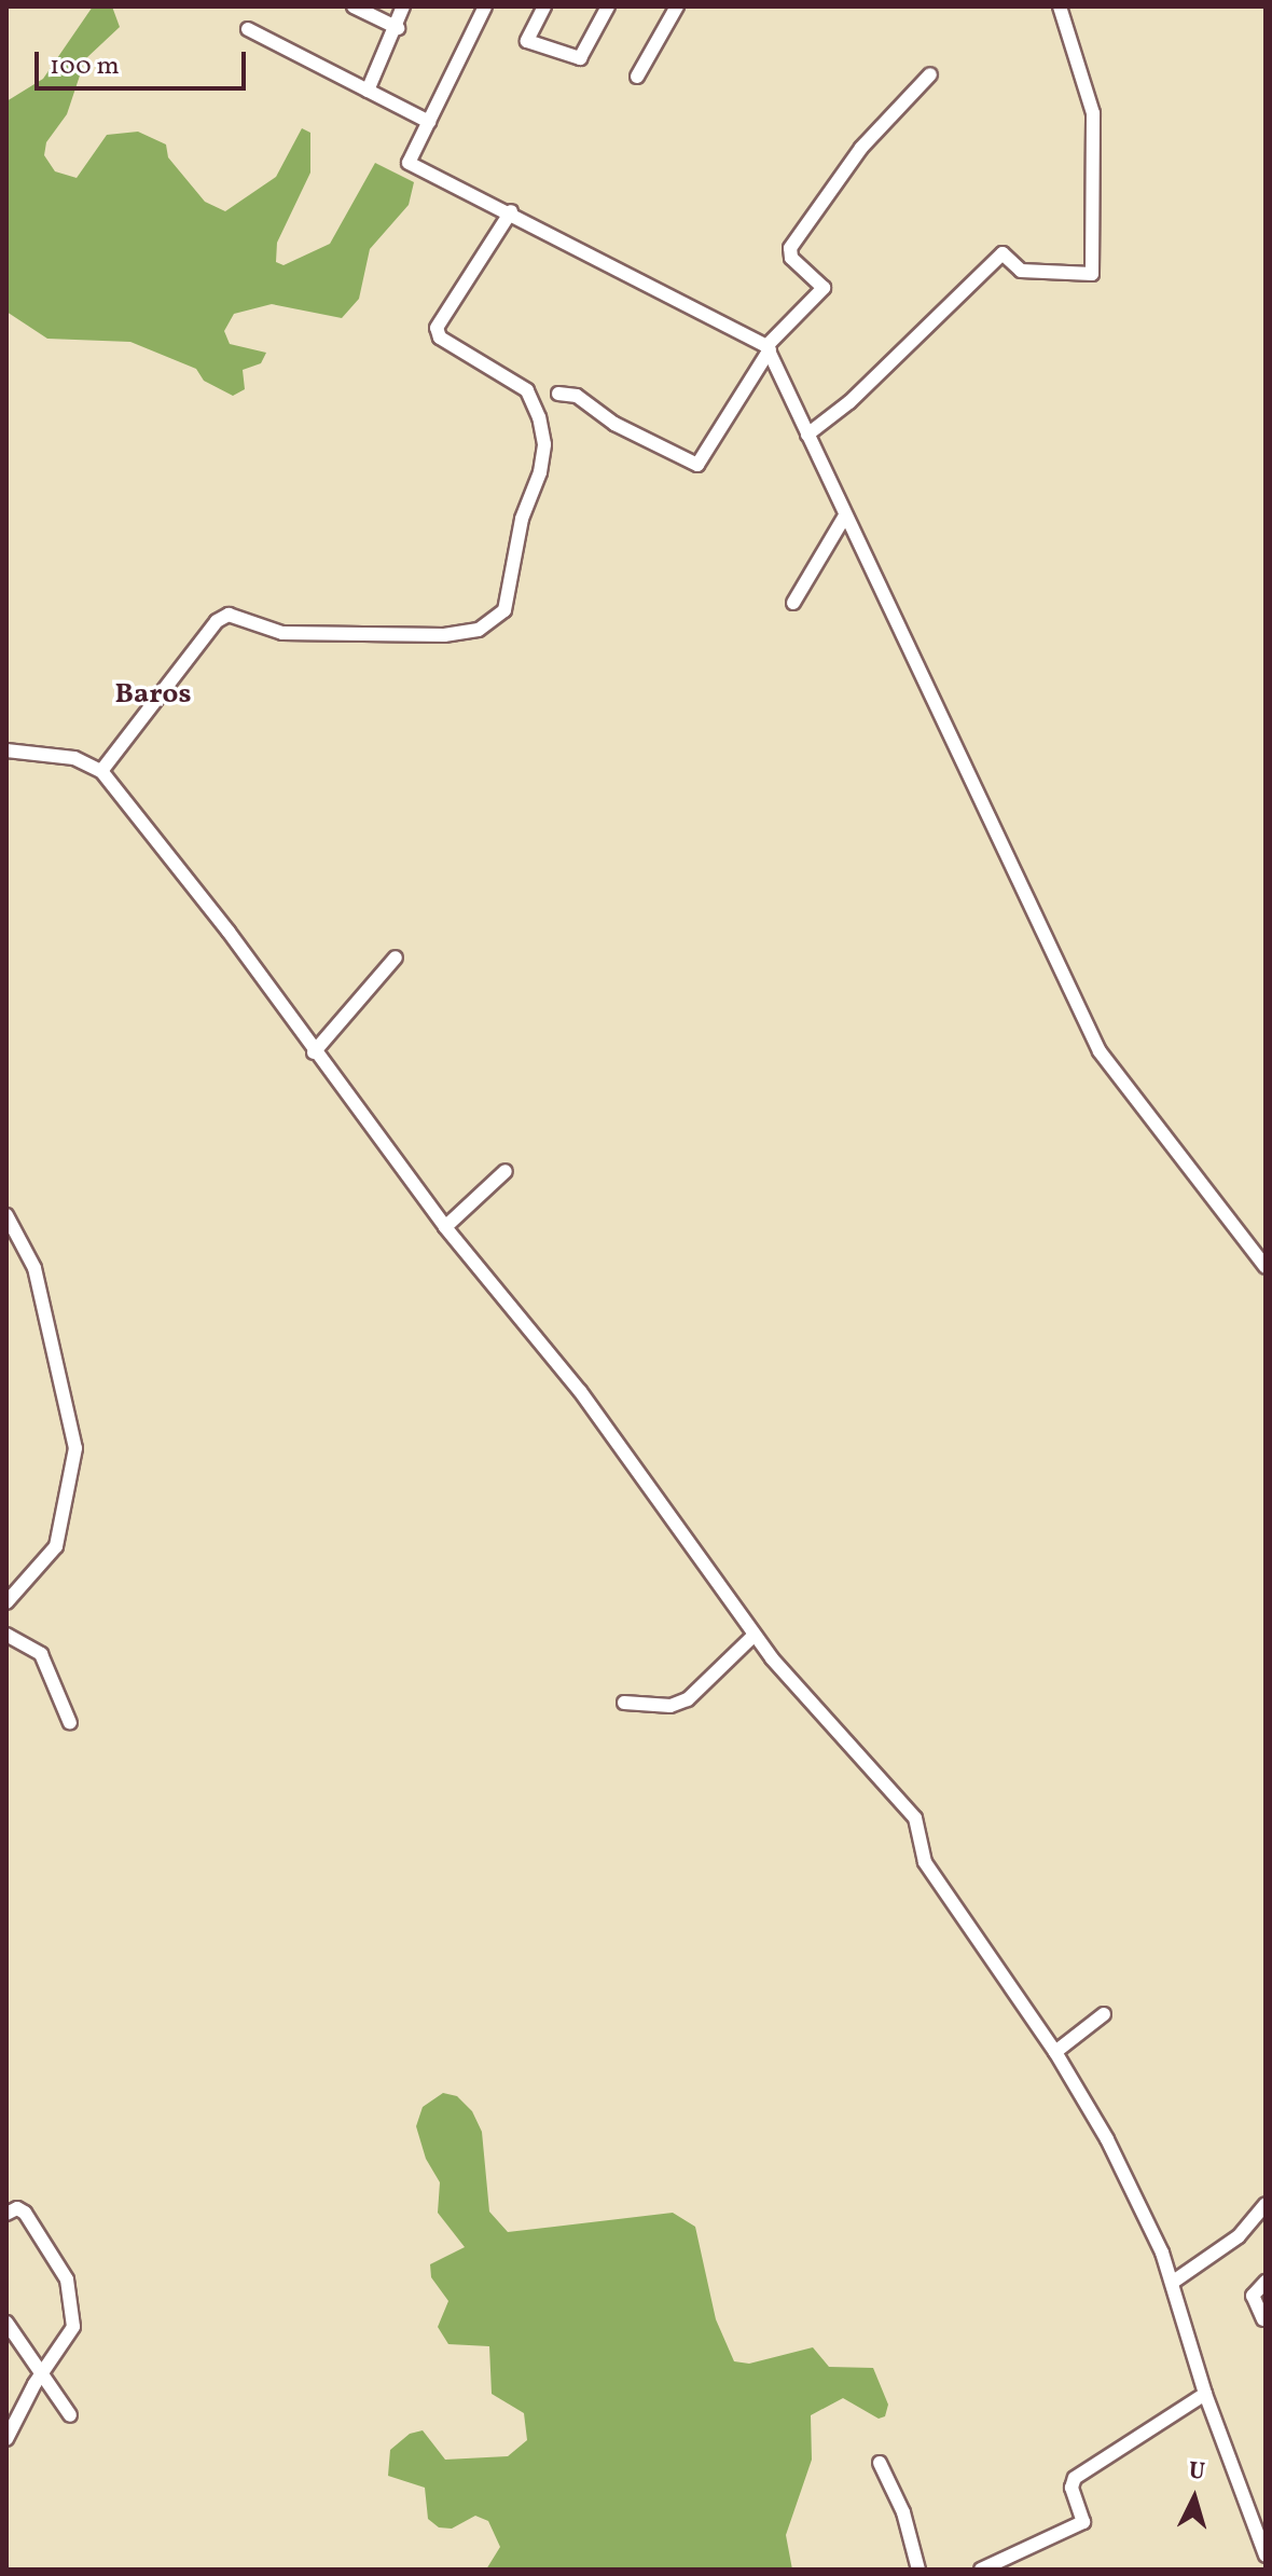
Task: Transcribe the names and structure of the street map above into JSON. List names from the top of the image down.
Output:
{
  "districts": ["Baros"],
  "scale_bar": "100 m",
  "north": "top"
}
